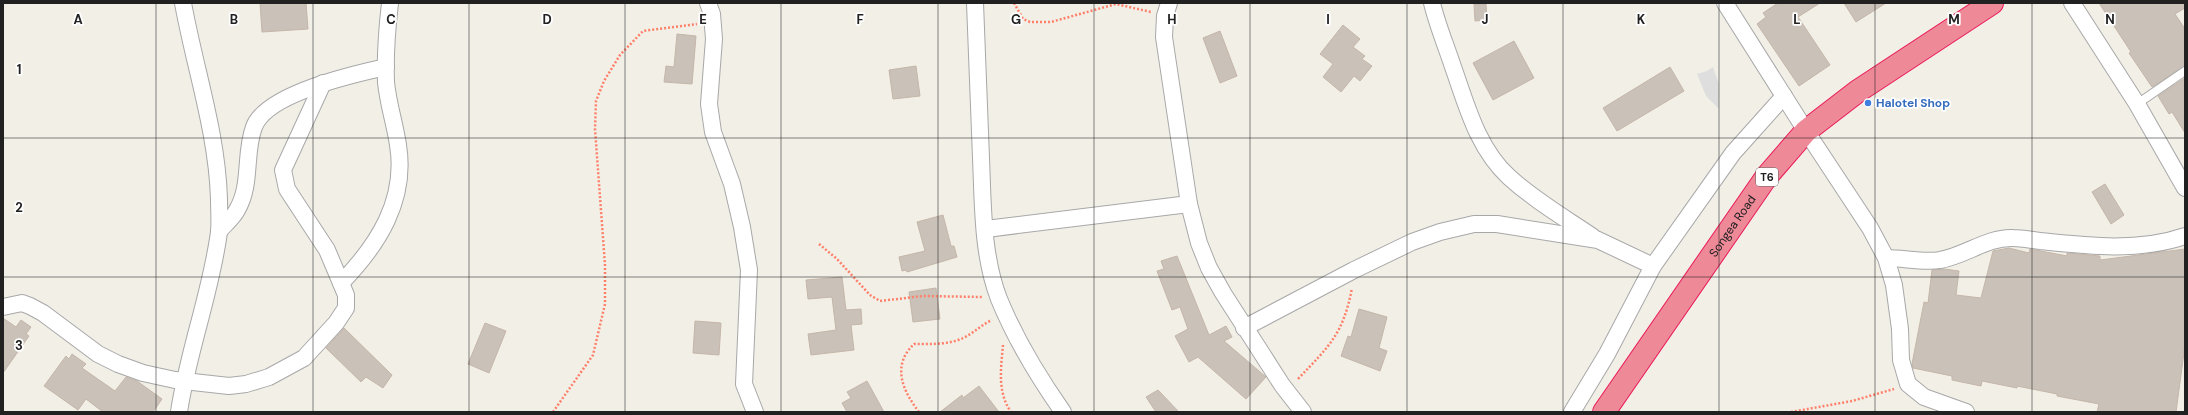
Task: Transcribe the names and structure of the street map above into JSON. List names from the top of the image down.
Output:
{
  "streets": {
    "highway": ["T6", "Songea Road"]
  },
  "places": ["Halotel Shop"],
  "grid": {
    "columns": [
      "A",
      "B",
      "C",
      "D",
      "E",
      "F",
      "G",
      "H",
      "I",
      "J",
      "K",
      "L",
      "M",
      "N"
    ],
    "rows": ["1", "2", "3"]
  }
}
